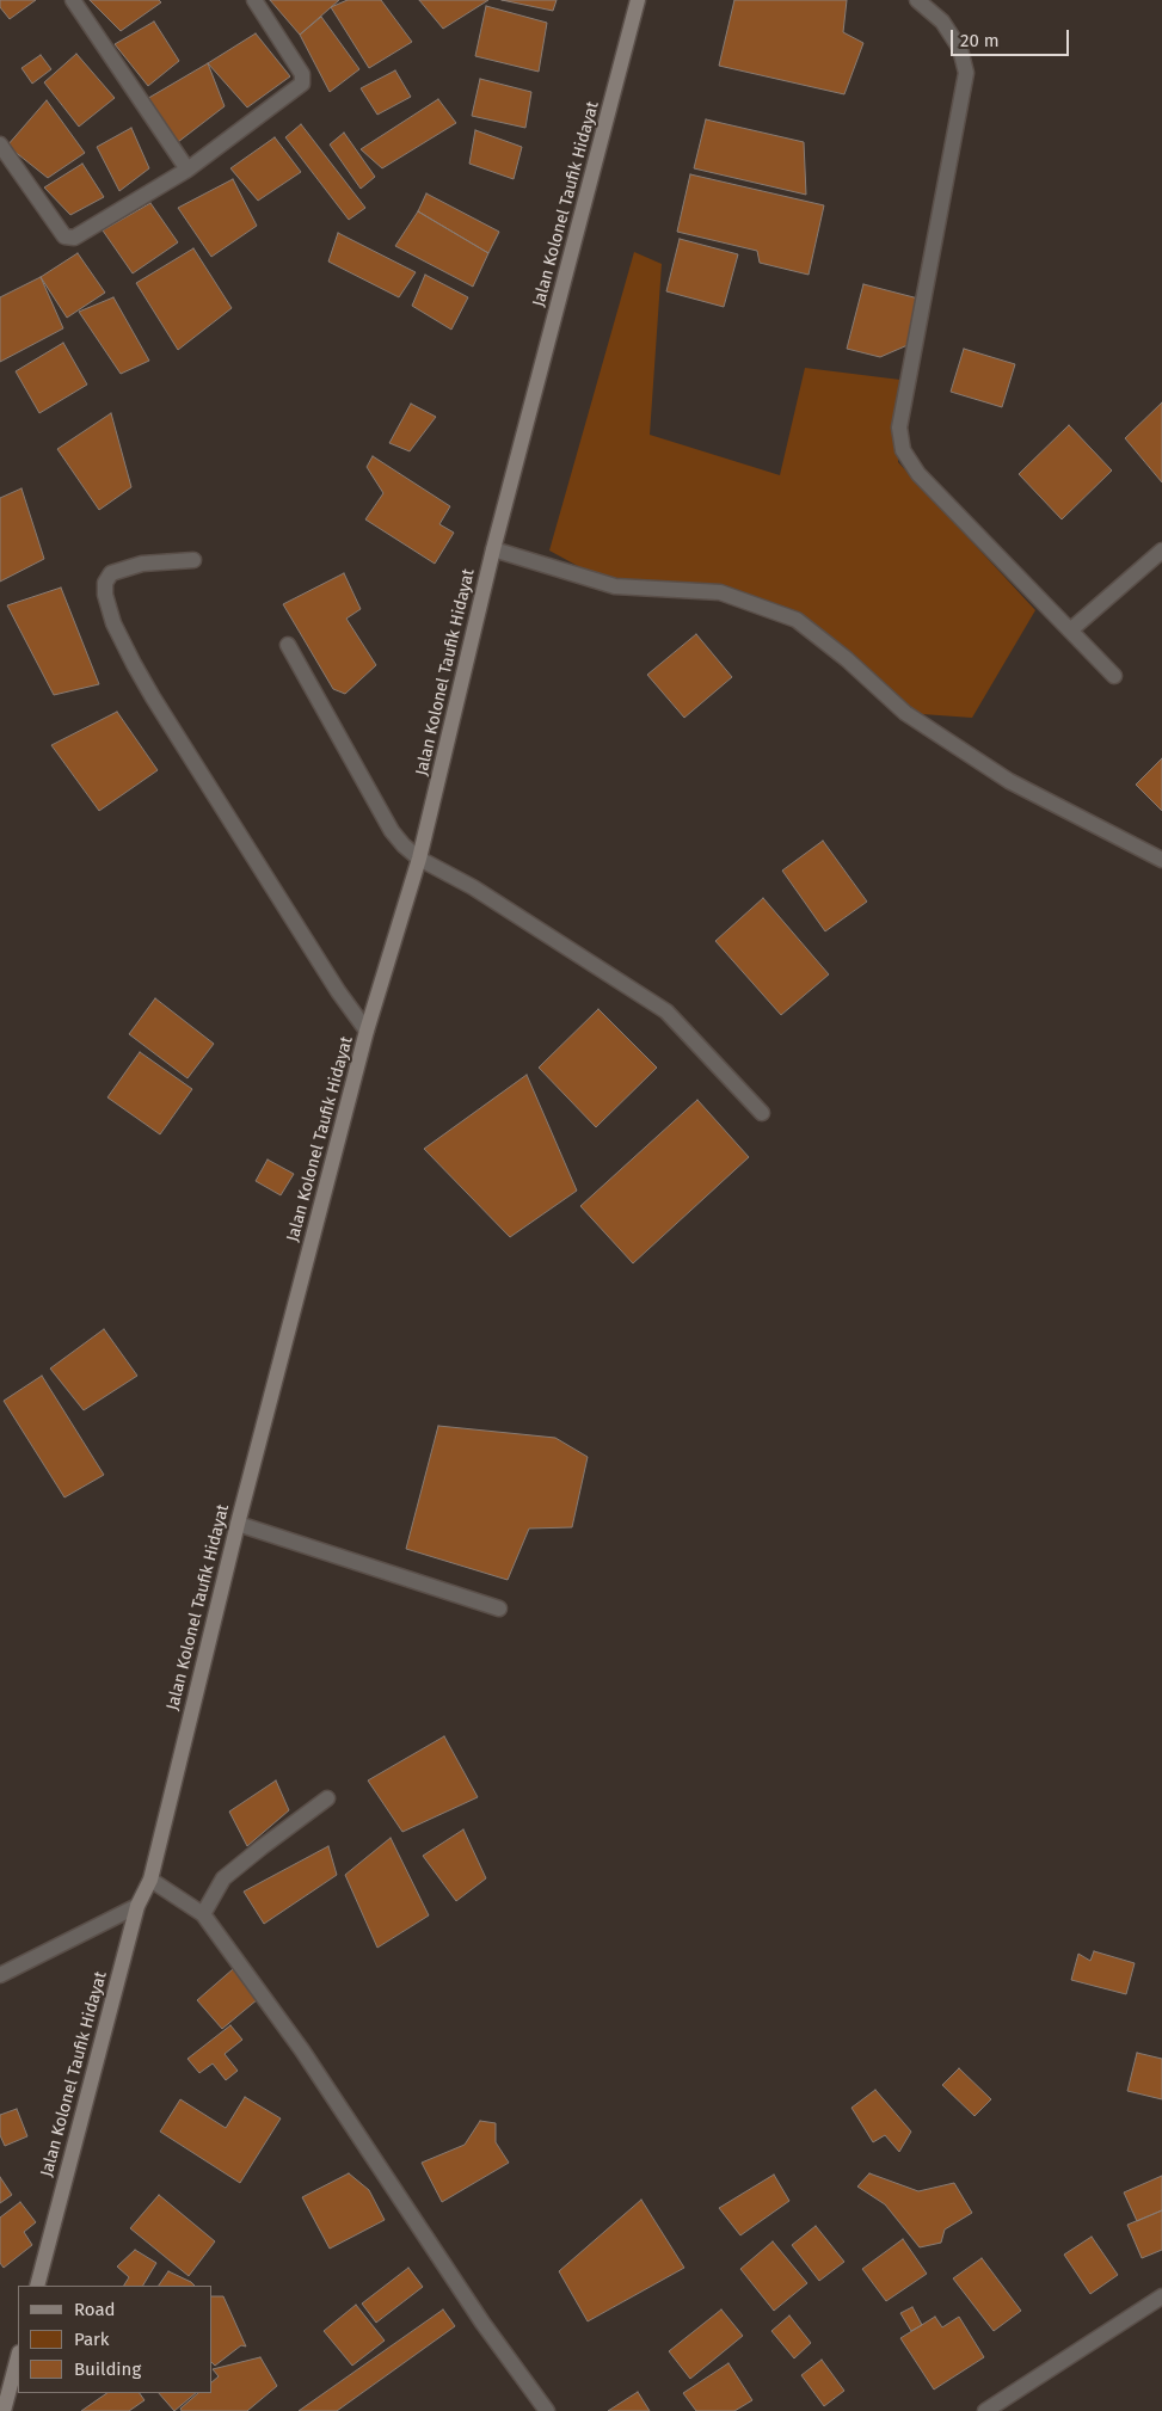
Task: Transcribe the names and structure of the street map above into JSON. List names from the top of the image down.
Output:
{
  "streets": {
    "main road": ["Jalan Kolonel Taufik Hidayat"]
  },
  "legend": ["Road", "Park", "Building"],
  "scale_bar": "20 m"
}
